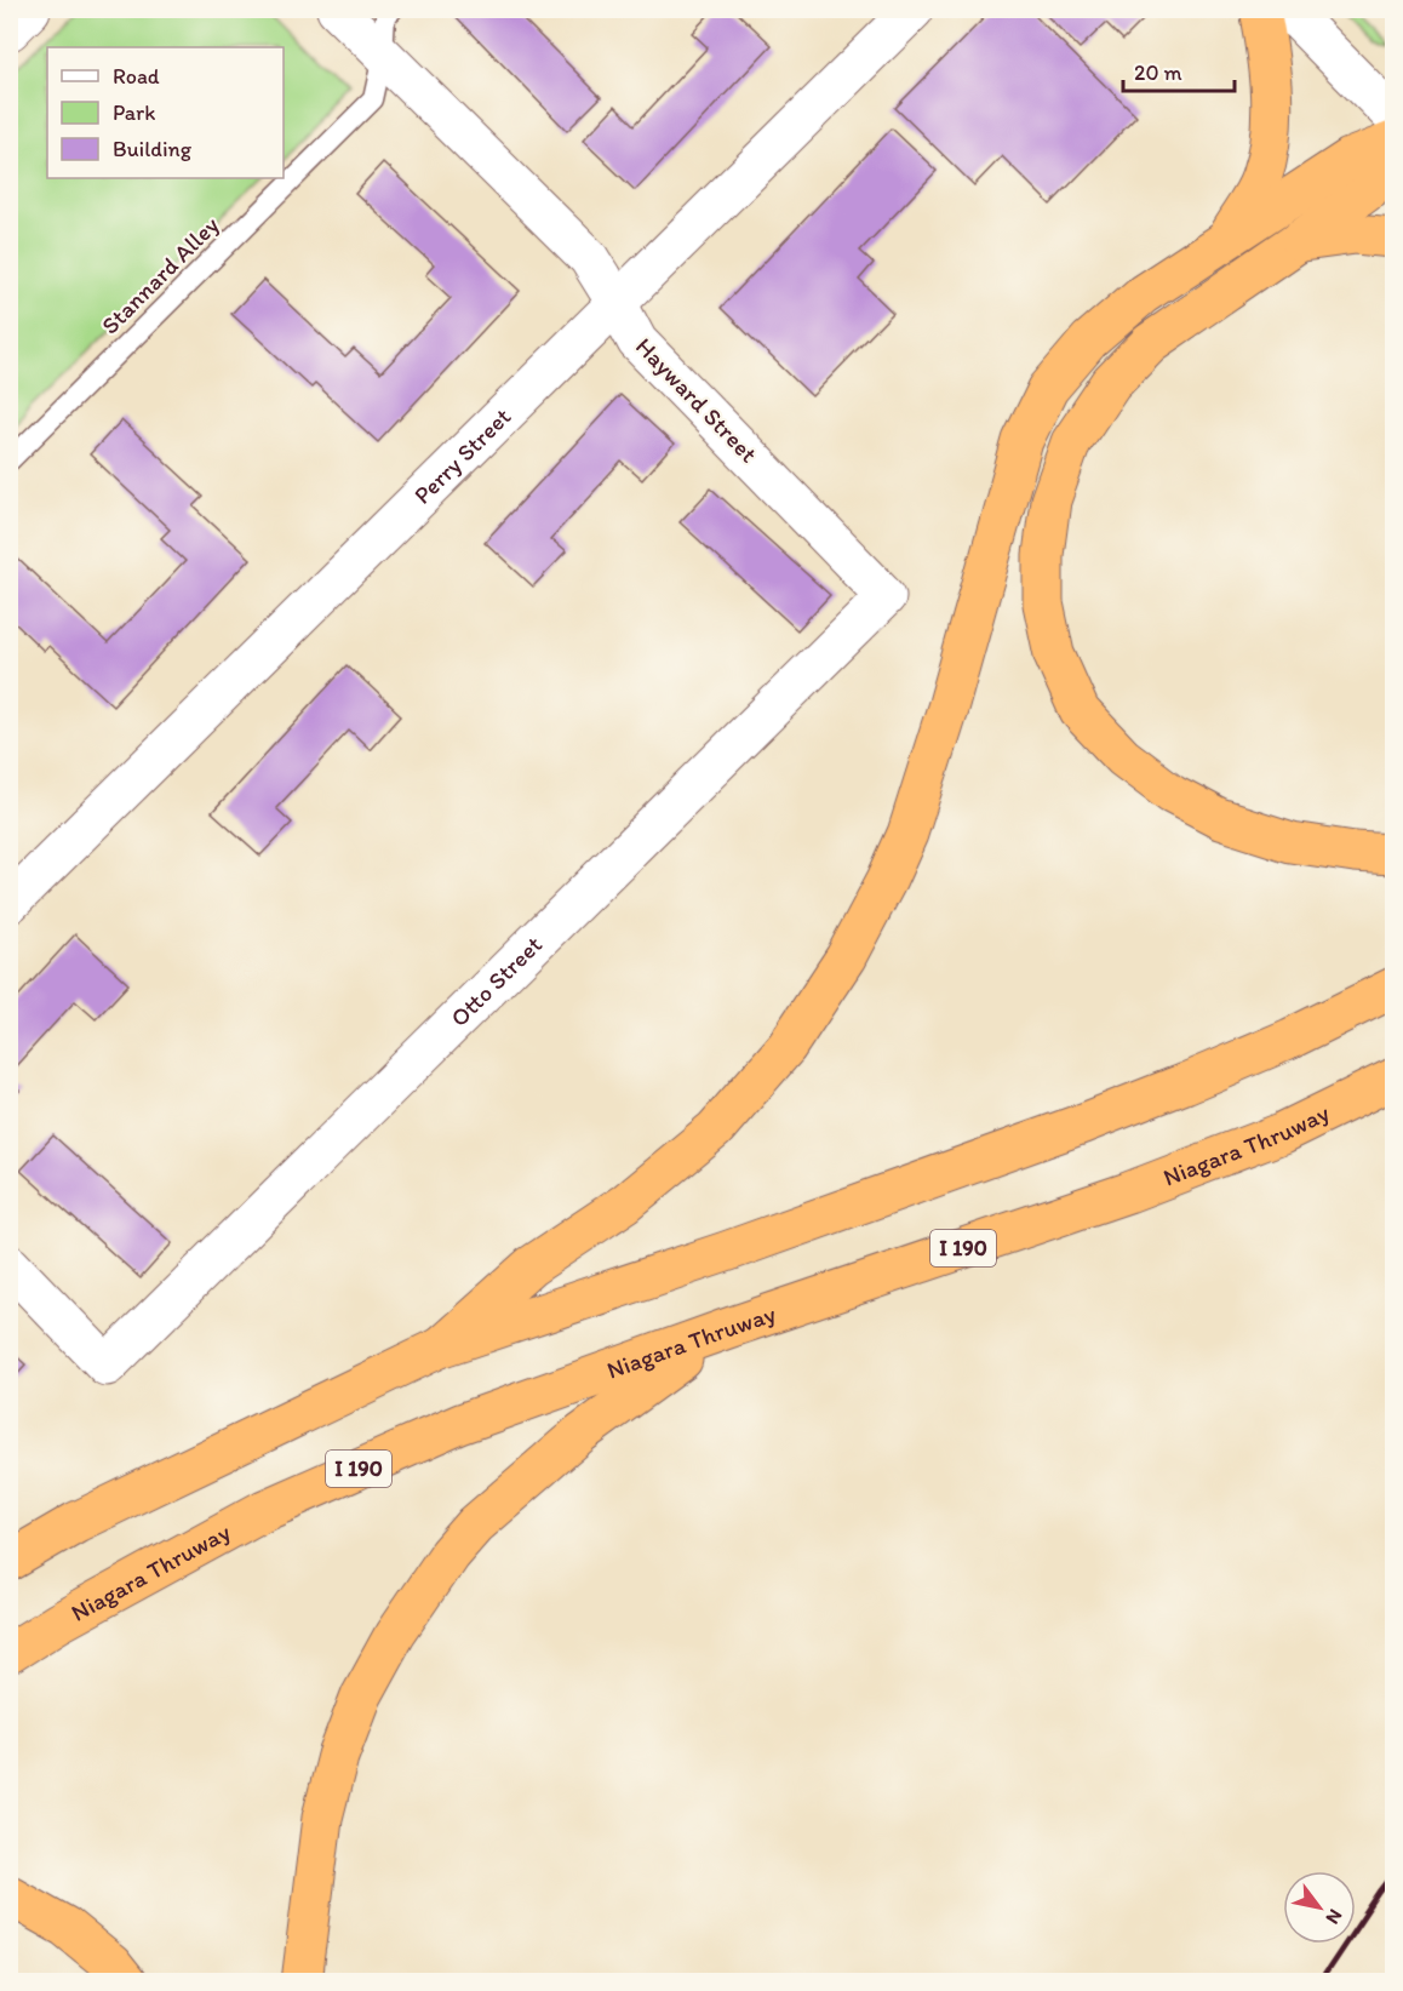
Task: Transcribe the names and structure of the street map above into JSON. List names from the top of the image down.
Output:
{
  "streets": {
    "highway": ["Niagara Thruway", "I 190"],
    "street": ["Hayward Street", "Perry Street", "Otto Street"],
    "lane": ["Stannard Alley"]
  },
  "crossings": [
    ["Stannard Alley", "Hayward Street"],
    ["Hayward Street", "Perry Street"],
    ["Hayward Street", "Otto Street"]
  ],
  "legend": ["Road", "Park", "Building"],
  "scale_bar": "20 m",
  "north": "bottom right"
}
